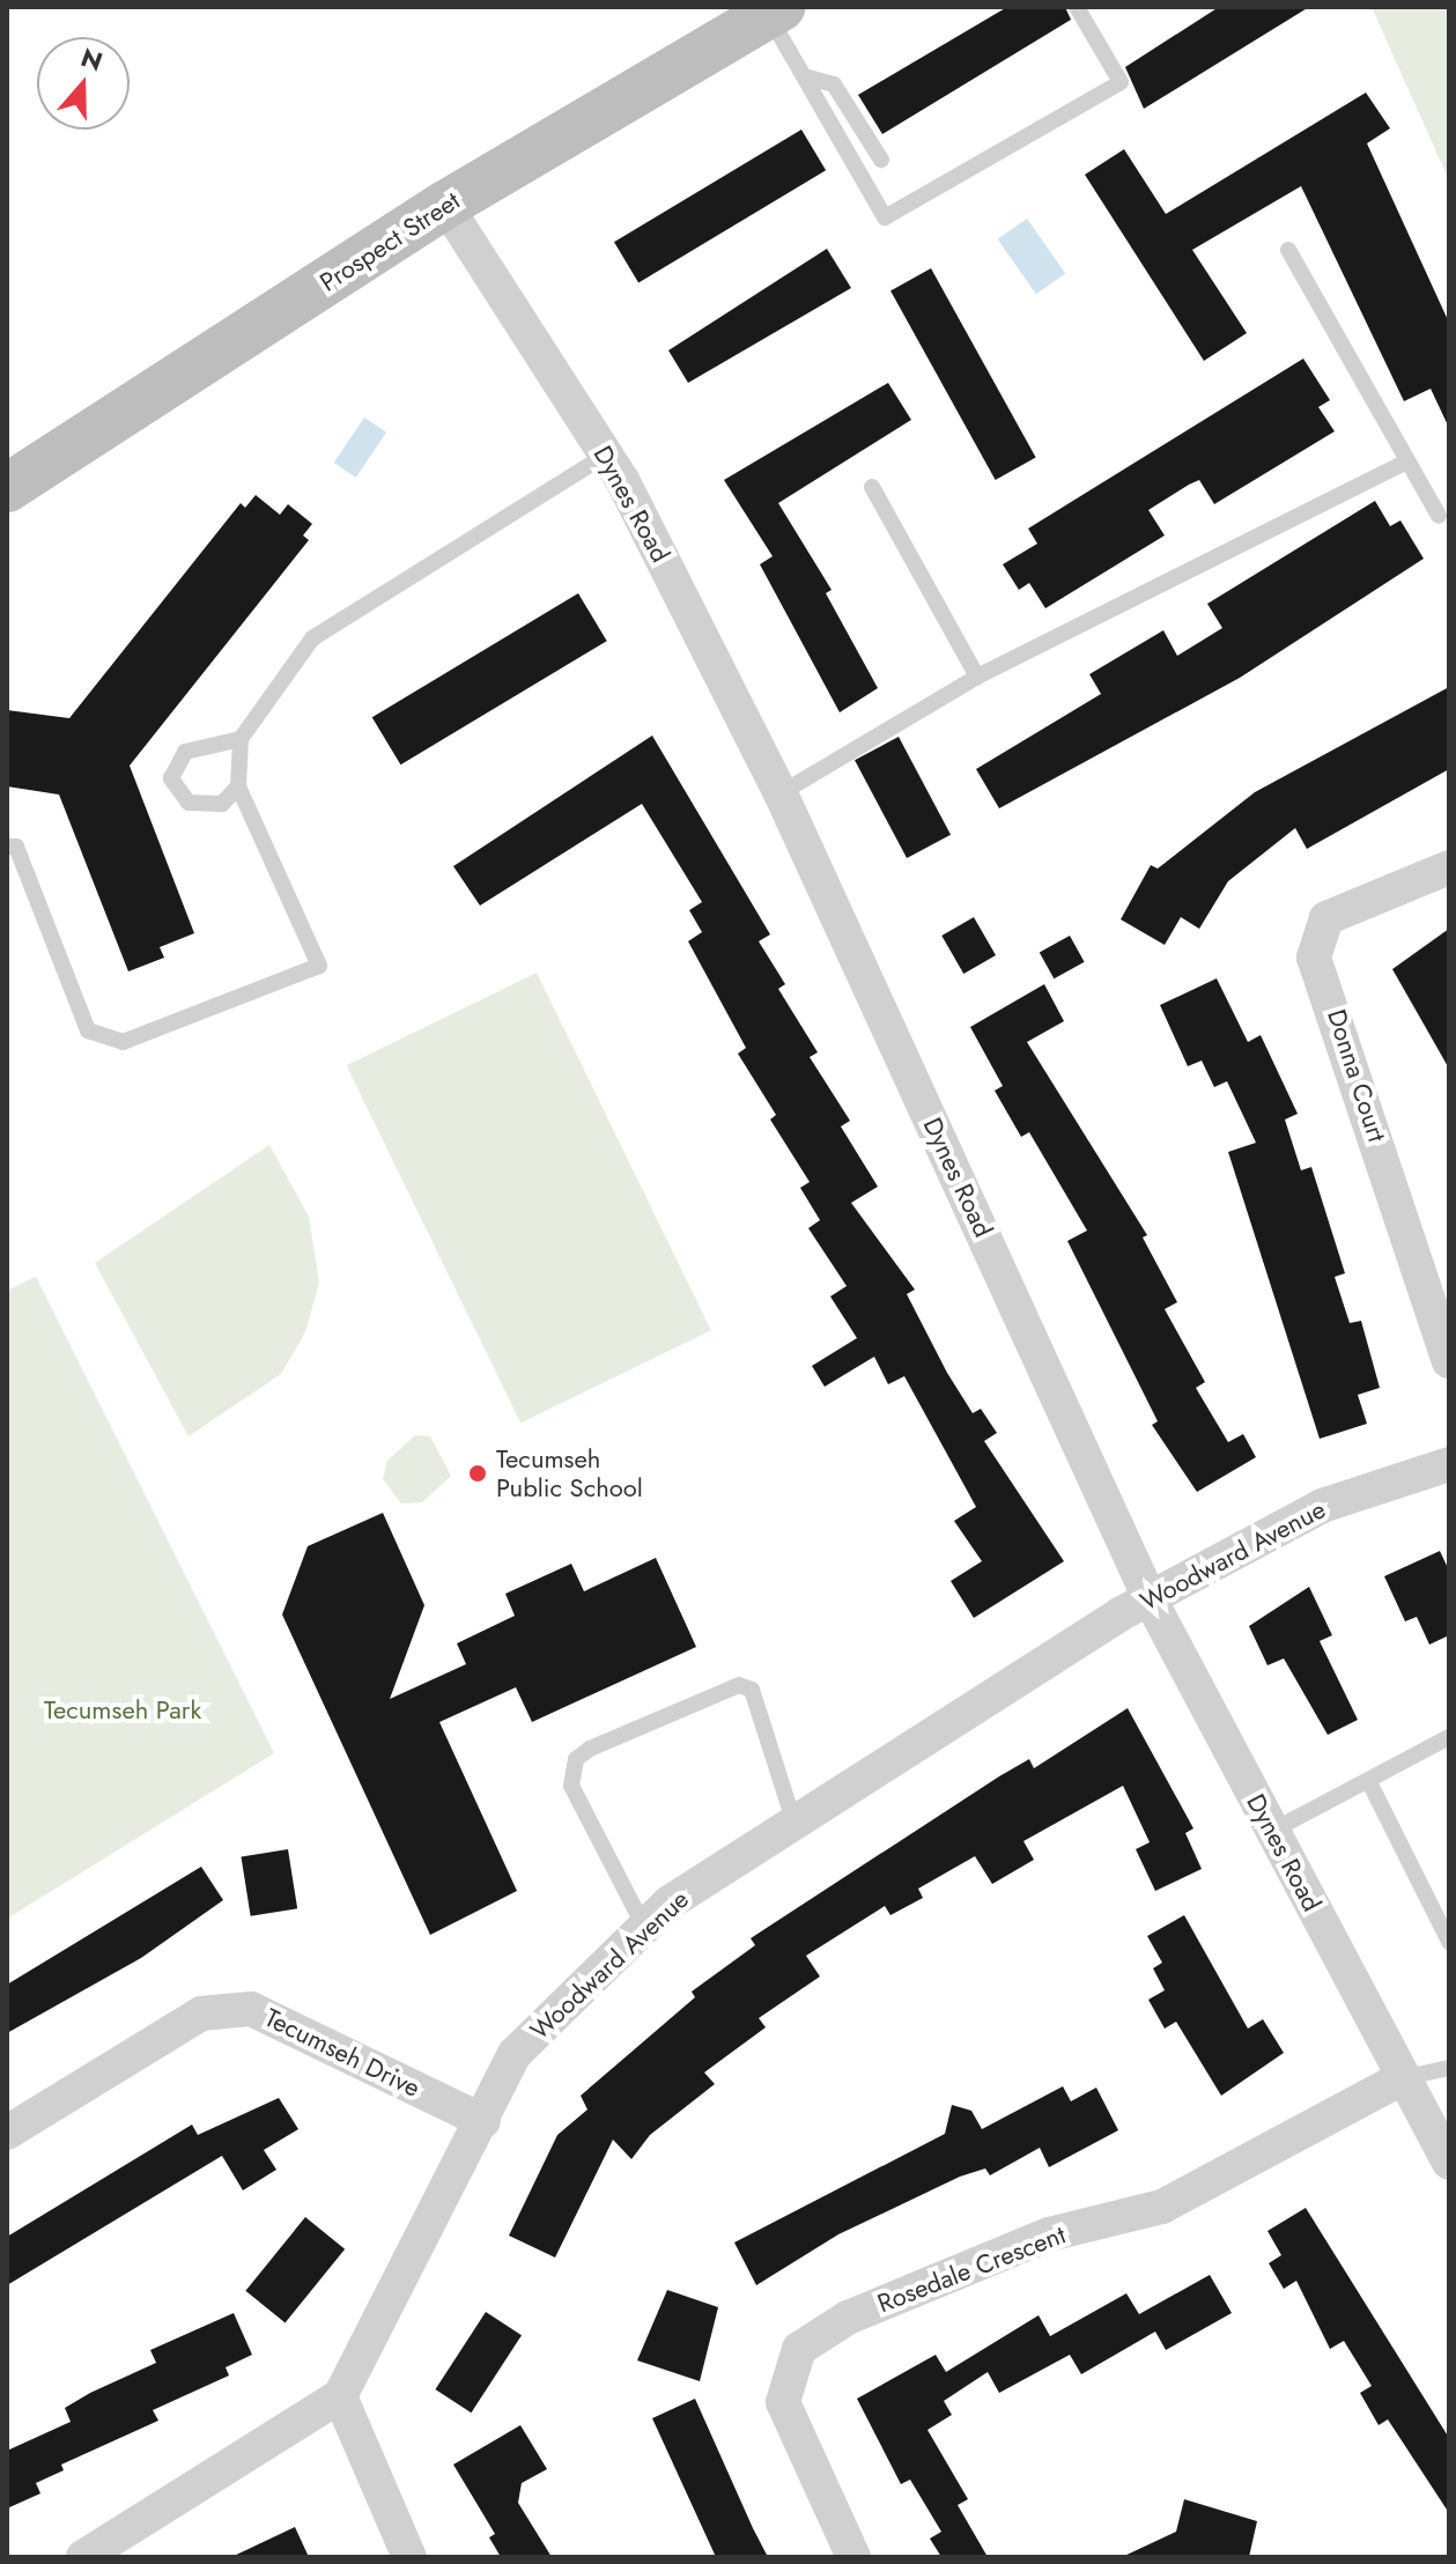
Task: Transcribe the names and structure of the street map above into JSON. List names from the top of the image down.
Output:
{
  "streets": {
    "street": [
      "Prospect Street",
      "Dynes Road",
      "Donna Court",
      "Woodward Avenue",
      "Tecumseh Drive",
      "Rosedale Crescent"
    ]
  },
  "crossings": [
    ["Prospect Street", "Dynes Road"],
    ["Dynes Road", "Woodward Avenue"],
    ["Dynes Road", "Rosedale Crescent"],
    ["Woodward Avenue", "Tecumseh Drive"]
  ],
  "parks": ["Tecumseh Park"],
  "places": ["Tecumseh Public School"],
  "north": "top"
}
